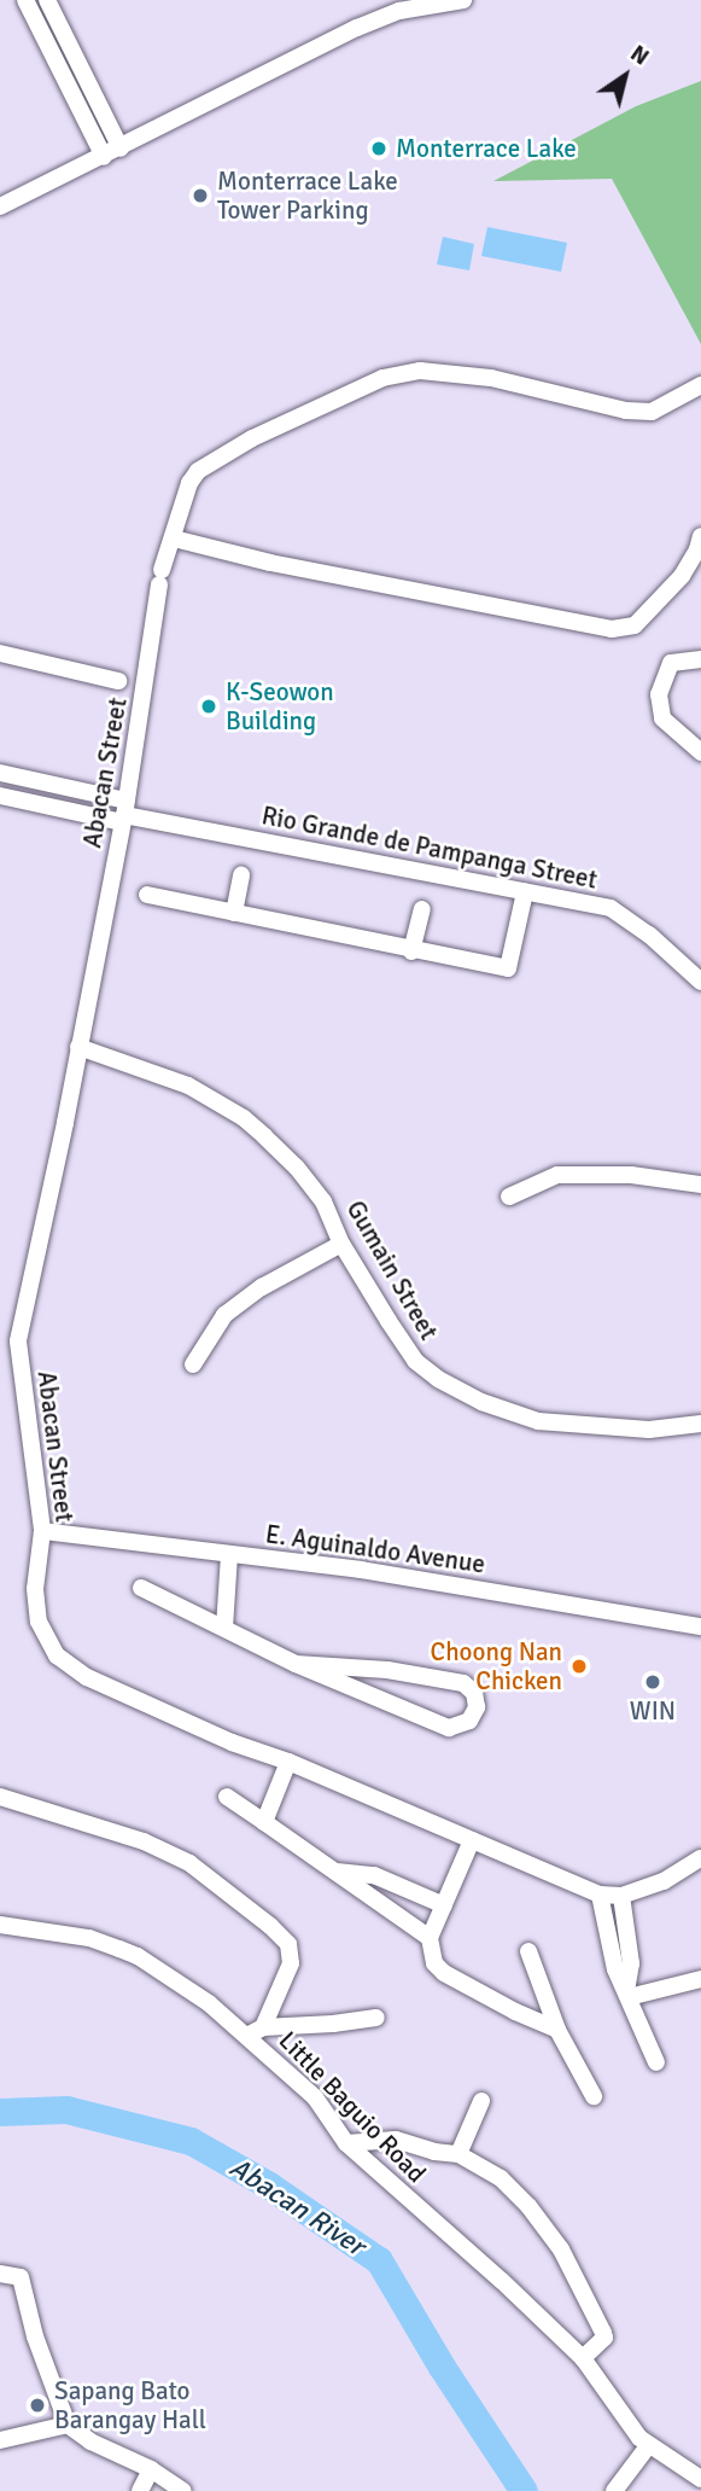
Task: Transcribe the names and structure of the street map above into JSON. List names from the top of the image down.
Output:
{
  "streets": {
    "street": [
      "Abacan Street",
      "Rio Grande de Pampanga Street",
      "Gumain Street",
      "E. Aguinaldo Avenue",
      "Little Baguio Road"
    ]
  },
  "crossings": [
    ["Abacan Street", "Rio Grande de Pampanga Street"],
    ["Abacan Street", "Gumain Street"],
    ["Abacan Street", "E. Aguinaldo Avenue"]
  ],
  "water": ["Abacan River"],
  "places": [
    "Monterrace Lake",
    "Monterrace Lake Tower Parking",
    "K-Seowon Building",
    "Choong Nan Chicken",
    "WIN",
    "Sapang Bato Barangay Hall"
  ],
  "north": "top right"
}
